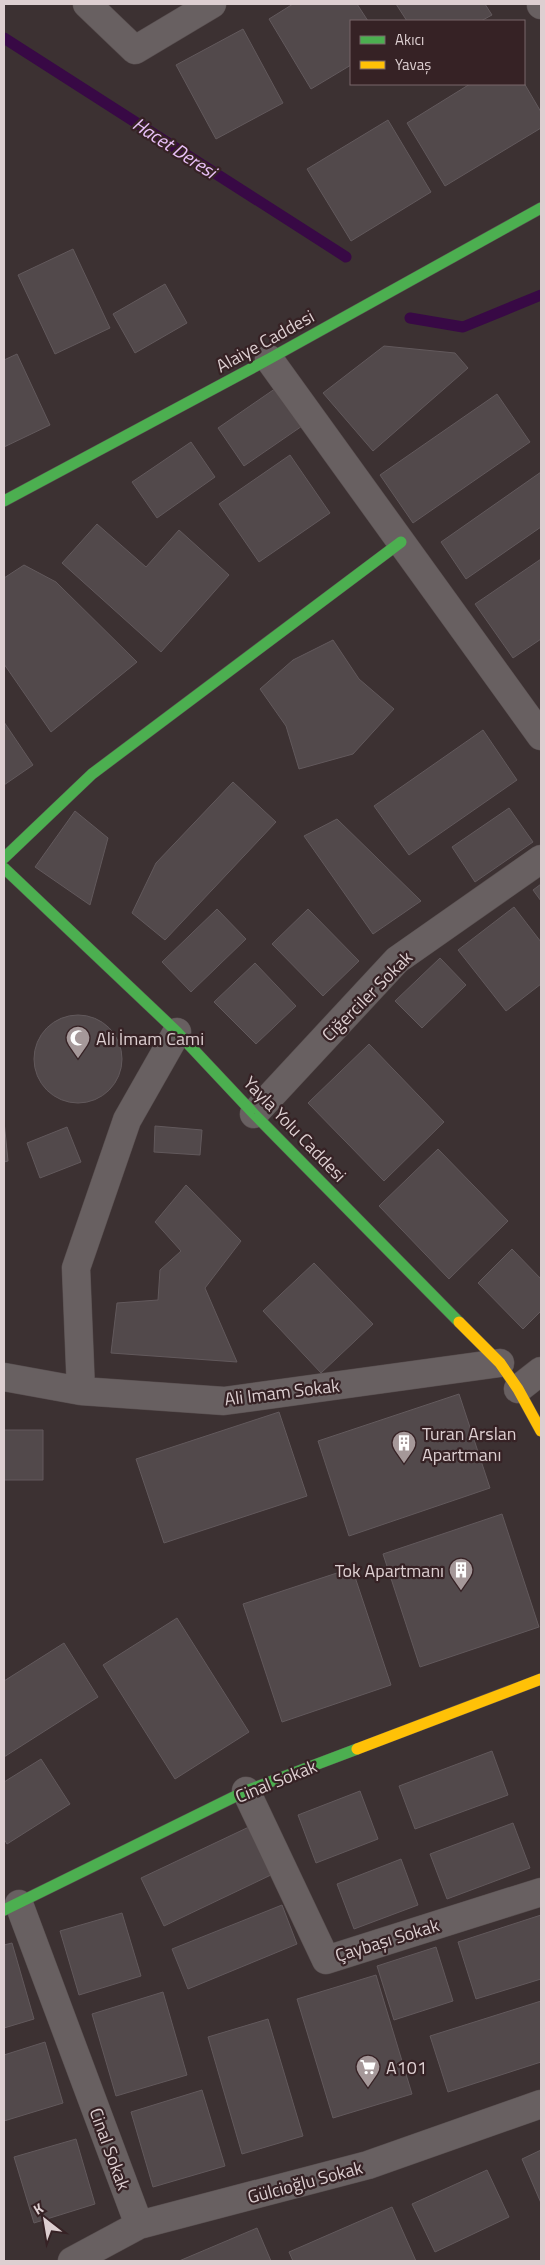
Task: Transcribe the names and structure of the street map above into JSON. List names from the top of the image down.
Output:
{
  "streets": {
    "street": [
      "Alaiye Caddesi",
      "Ciğerciler Sokak",
      "Yayla Yolu Caddesi",
      "Ali Imam Sokak",
      "Cinal Sokak",
      "Çaybaşı Sokak",
      "Gülcioğlu Sokak"
    ]
  },
  "crossings": [
    ["Ciğerciler Sokak", "Yayla Yolu Caddesi"],
    ["Yayla Yolu Caddesi", "Ali Imam Sokak"],
    ["Cinal Sokak", "Çaybaşı Sokak"],
    ["Cinal Sokak", "Gülcioğlu Sokak"]
  ],
  "water": ["Hacet Deresi"],
  "places": {
    "mosque": ["Ali İmam Cami"],
    "building": ["Turan Arslan Apartmanı", "Tok Apartmanı"],
    "supermarket": ["A101"]
  },
  "legend": ["Akıcı", "Yavaş"],
  "north": "top left"
}
